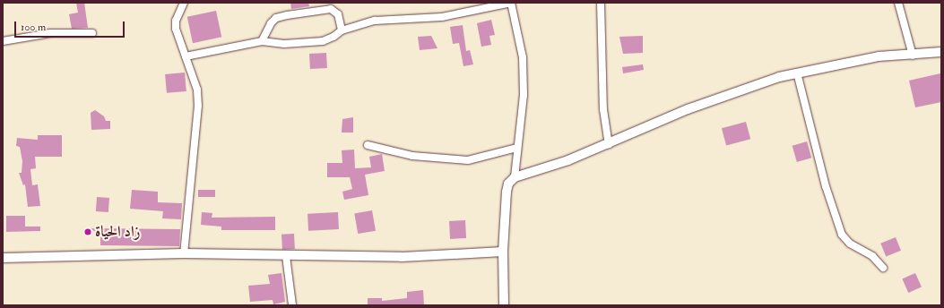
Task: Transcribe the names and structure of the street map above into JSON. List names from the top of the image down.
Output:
{
  "places": ["زاد الحياة"],
  "scale_bar": "100 m"
}
